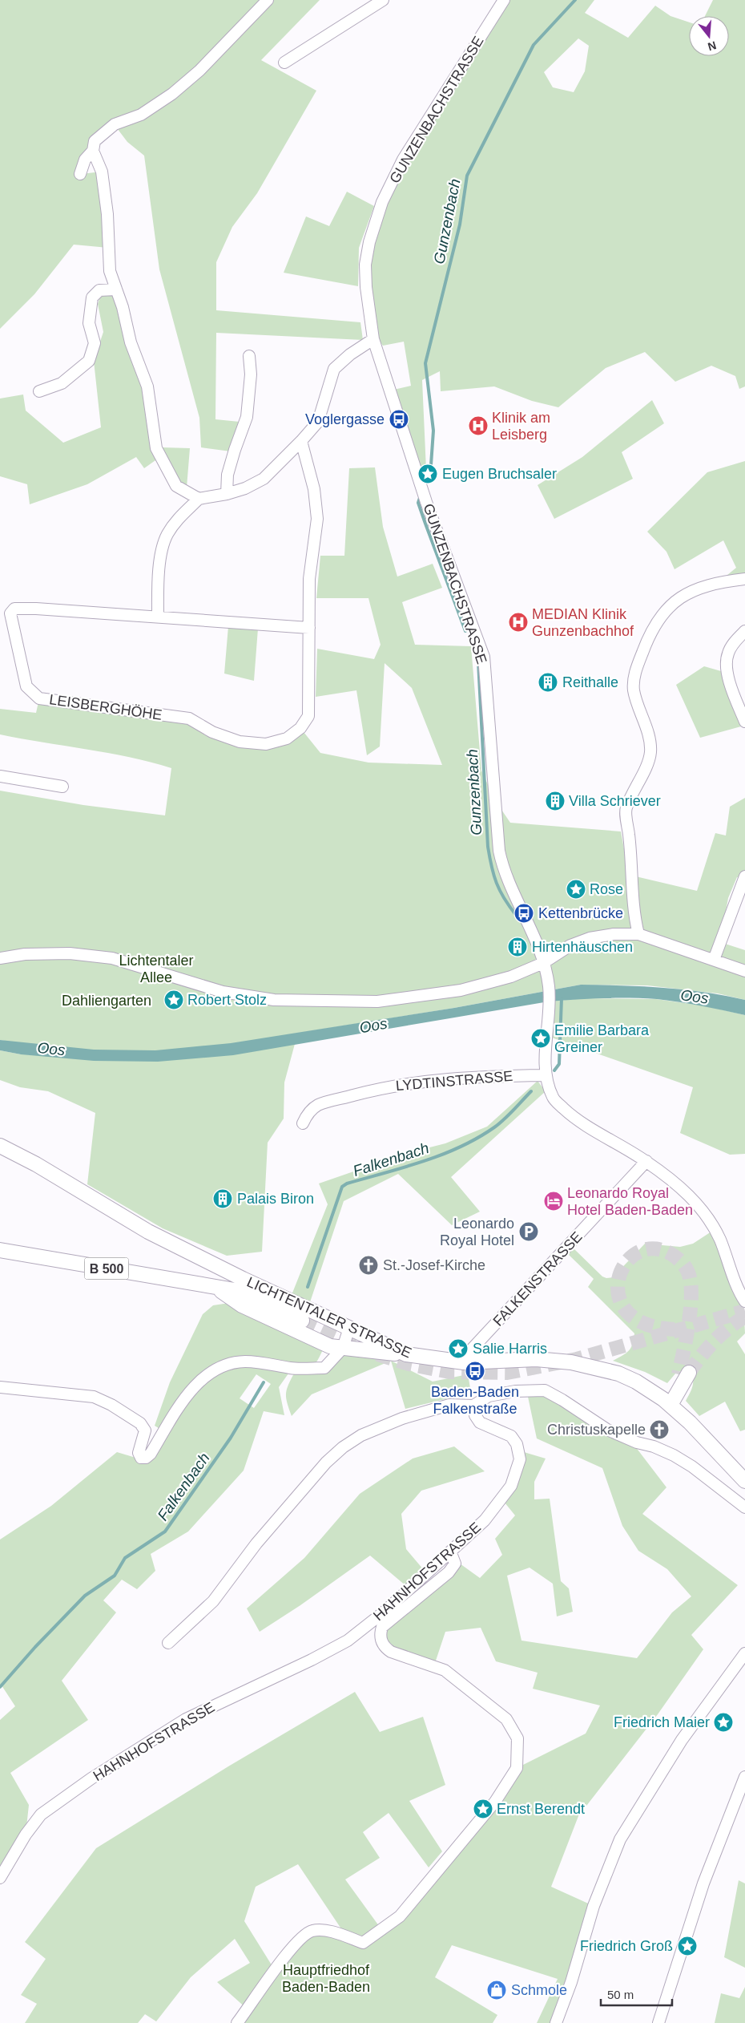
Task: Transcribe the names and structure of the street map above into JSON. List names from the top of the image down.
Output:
{
  "streets": {
    "main road": ["B 500", "LICHTENTALER STRASSE"],
    "street": [
      "GUNZENBACHSTRASSE",
      "LEISBERGHÖHE",
      "LYDTINSTRASSE",
      "FALKENSTRASSE",
      "HAHNHOFSTRASSE"
    ]
  },
  "crossings": [
    ["GUNZENBACHSTRASSE", "LYDTINSTRASSE"],
    ["FALKENSTRASSE", "LICHTENTALER STRASSE"]
  ],
  "water": ["Gunzenbach", "Oos", "Falkenbach"],
  "parks": ["Lichtentaler Allee", "Dahliengarten", "Hauptfriedhof Baden-Baden"],
  "places": {
    "bus stop": ["Voglergasse", "Kettenbrücke", "Baden-Baden Falkenstraße"],
    "hospital": ["Klinik am Leisberg", "MEDIAN Klinik Gunzenbachhof"],
    "place": [
      "Eugen Bruchsaler",
      "Rose",
      "Robert Stolz",
      "Emilie Barbara Greiner",
      "Salie Harris",
      "Friedrich Maier",
      "Ernst Berendt",
      "Friedrich Groß"
    ],
    "building": [
      "Reithalle",
      "Villa Schriever",
      "Hirtenhäuschen",
      "Palais Biron"
    ],
    "hotel": ["Leonardo Royal Hotel Baden-Baden"],
    "parking": ["Leonardo Royal Hotel"],
    "church": ["St.-Josef-Kirche", "Christuskapelle"],
    "shop": ["Schmole"]
  },
  "scale_bar": "50 m",
  "north": "bottom"
}
